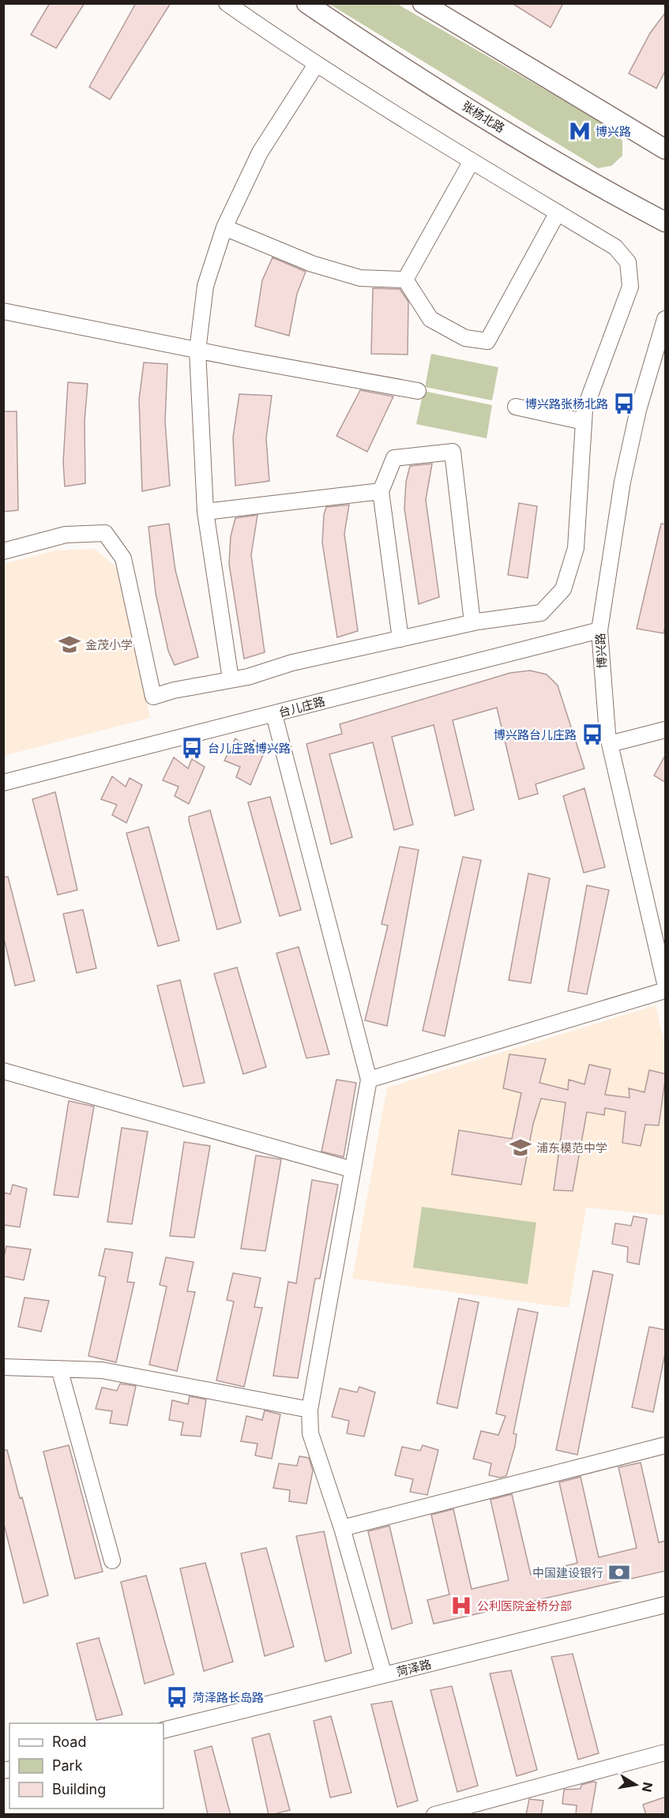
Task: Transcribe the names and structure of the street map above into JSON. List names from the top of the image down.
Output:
{
  "streets": {
    "main road": ["张杨北路"],
    "street": ["博兴路", "台儿庄路", "菏泽路"]
  },
  "crossings": [
    ["博兴路", "台儿庄路"]
  ],
  "places": {
    "metro station": ["博兴路"],
    "bus stop": [
      "博兴路张杨北路",
      "博兴路台儿庄路",
      "台儿庄路博兴路",
      "菏泽路长岛路"
    ],
    "school or university": ["金茂小学", "浦东模范中学"],
    "bank": ["中国建设银行"],
    "hospital": ["公利医院金桥分部"]
  },
  "legend": ["Road", "Park", "Building"],
  "north": "right"
}
